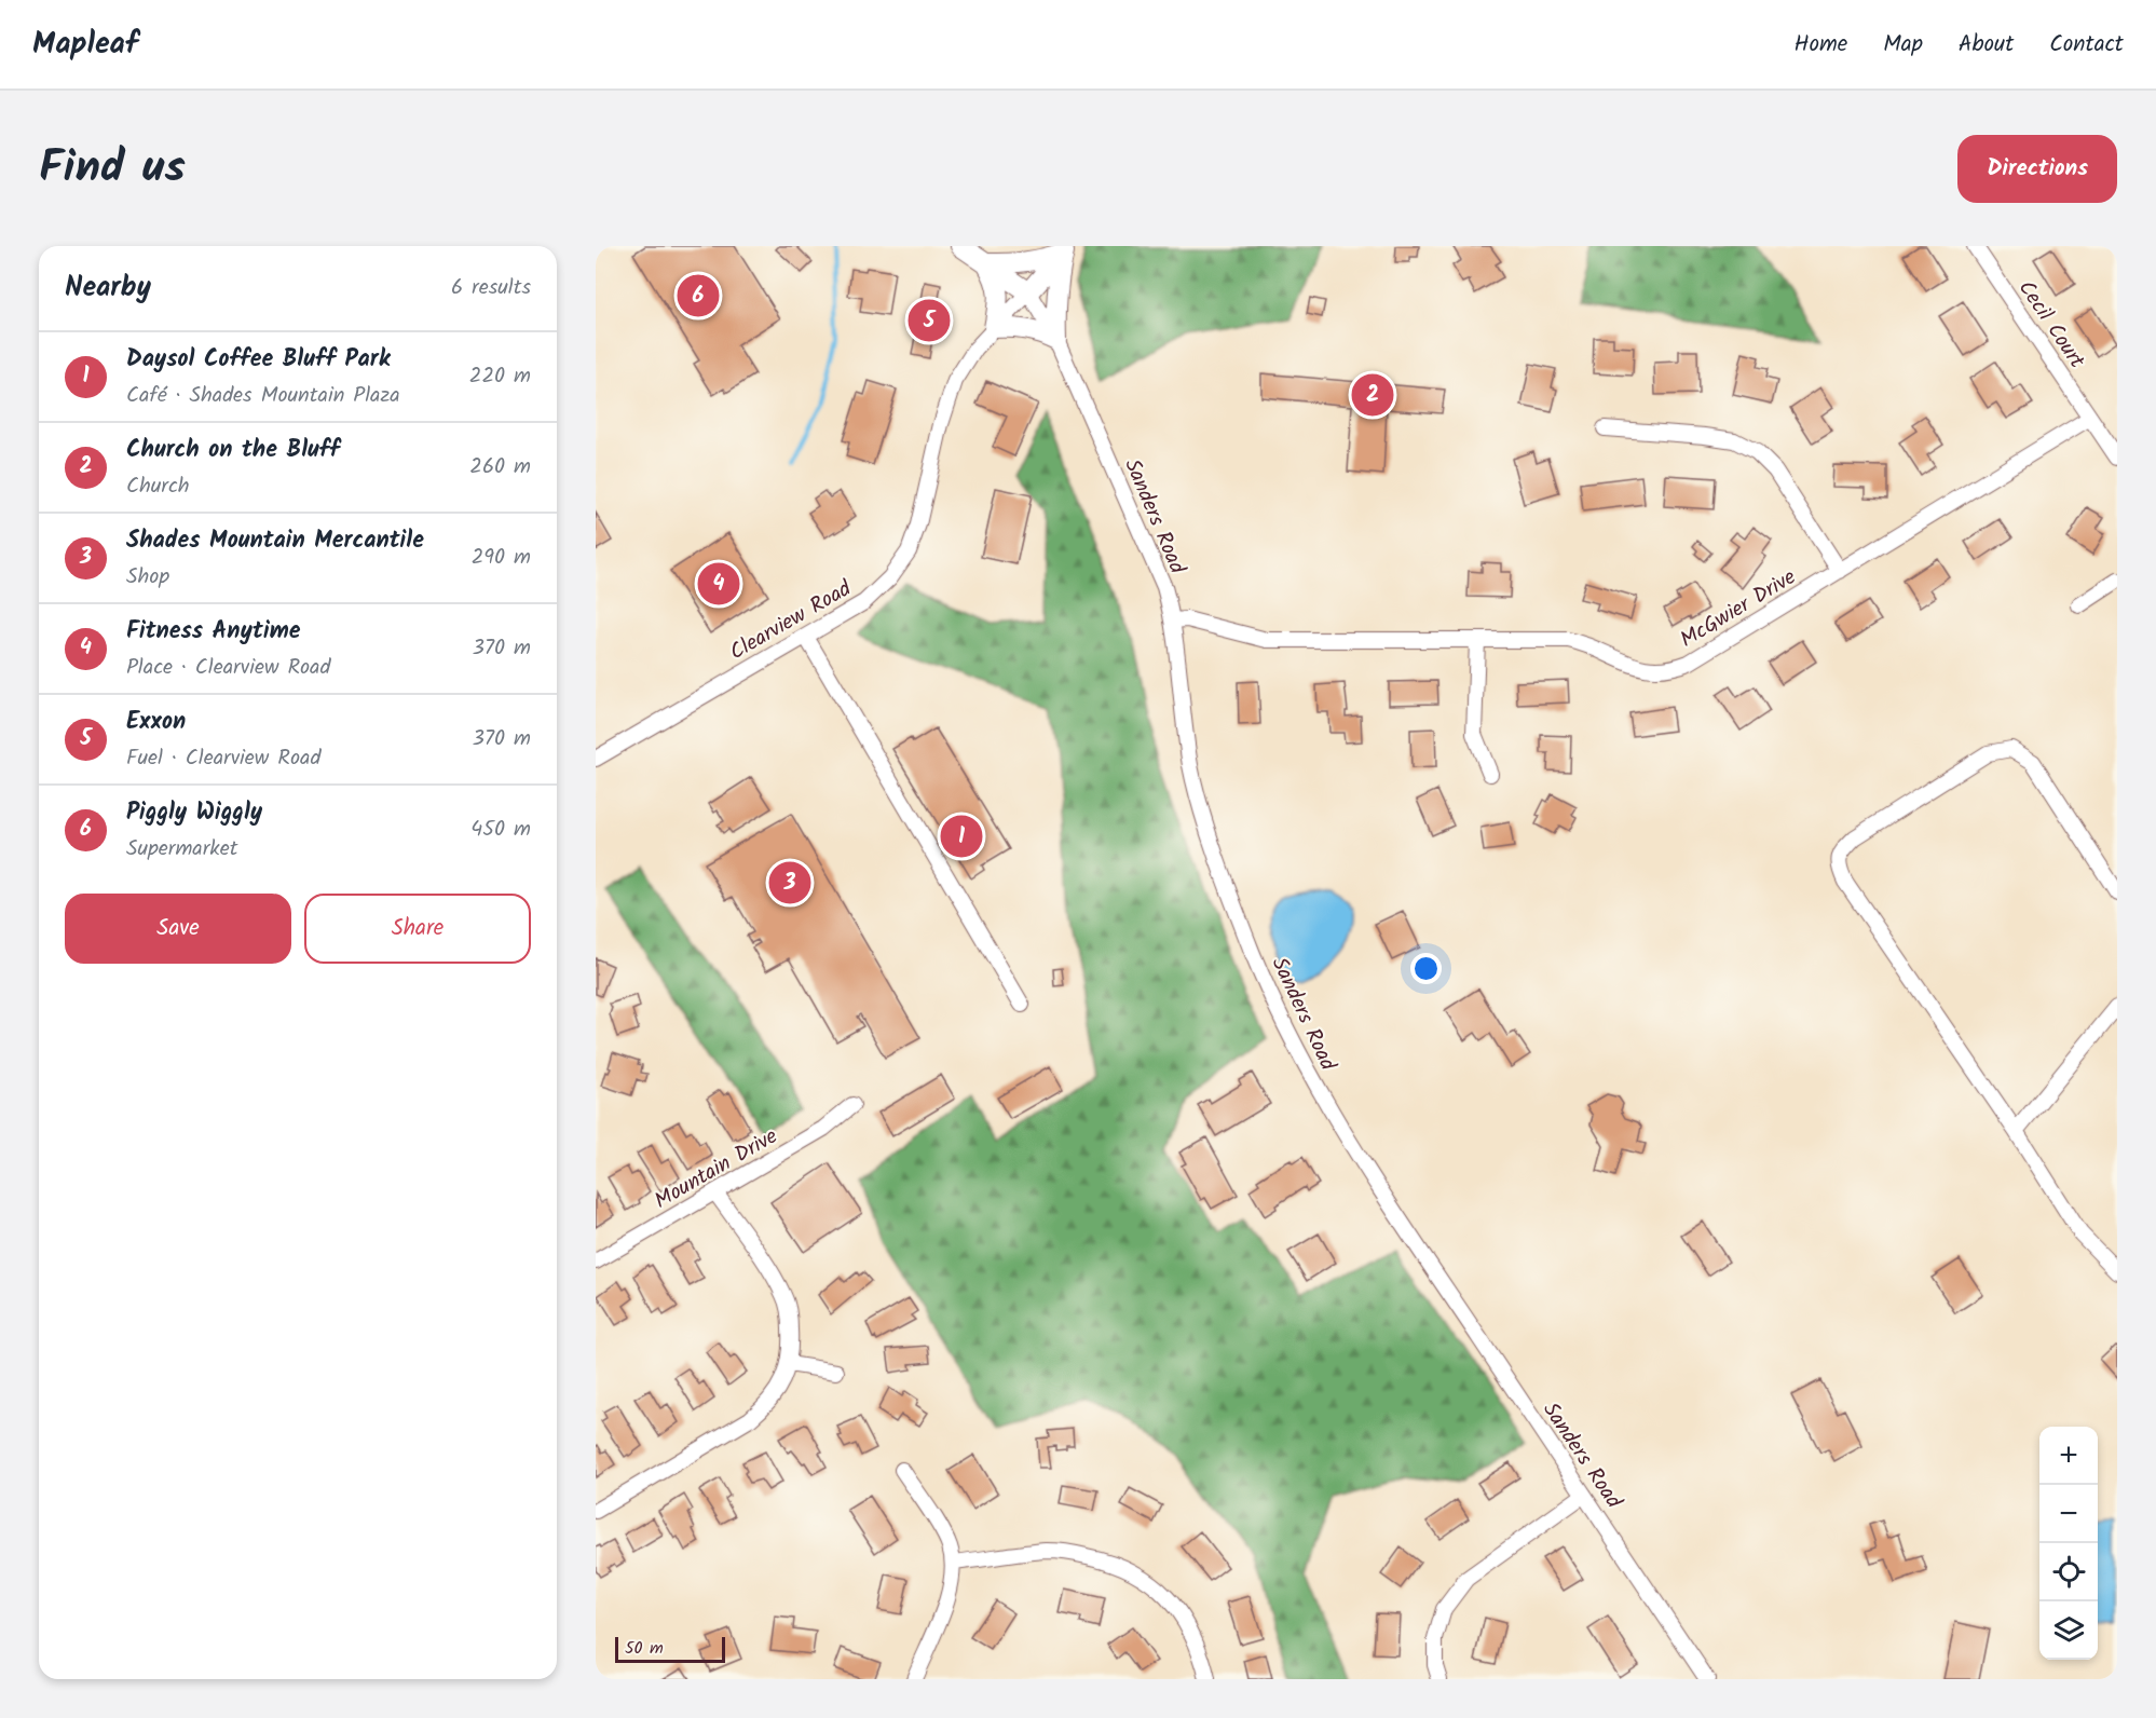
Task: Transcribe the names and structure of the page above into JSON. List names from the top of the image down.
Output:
{
  "streets": {
    "street": [
      "Cecil Court",
      "Sanders Road",
      "McGwier Drive",
      "Clearview Road",
      "Mountain Drive"
    ]
  },
  "crossings": [
    ["Cecil Court", "McGwier Drive"],
    ["Sanders Road", "McGwier Drive"],
    ["Sanders Road", "Clearview Road"]
  ],
  "scale_bar": "50 m",
  "page": {
    "header": "Mapleaf",
    "nav": [
      "Home",
      "Map",
      "About",
      "Contact"
    ],
    "title": "Find us",
    "buttons": [
      "Directions",
      ["Save", "Share"]
    ],
    "heading": ["Nearby", "6 results"],
    "pins": [
      "6",
      "5",
      "2",
      "4",
      "1",
      "3"
    ],
    "list": [
      {
        "mark": "1",
        "name": "Daysol Coffee Bluff Park",
        "note": "Café · Shades Mountain Plaza",
        "value": "220 m"
      },
      {
        "mark": "2",
        "name": "Church on the Bluff",
        "note": "Church",
        "value": "260 m"
      },
      {
        "mark": "3",
        "name": "Shades Mountain Mercantile",
        "note": "Shop",
        "value": "290 m"
      },
      {
        "mark": "4",
        "name": "Fitness Anytime",
        "note": "Place · Clearview Road",
        "value": "370 m"
      },
      {
        "mark": "5",
        "name": "Exxon",
        "note": "Fuel · Clearview Road",
        "value": "370 m"
      },
      {
        "mark": "6",
        "name": "Piggly Wiggly",
        "note": "Supermarket",
        "value": "450 m"
      }
    ],
    "map_buttons": ["+", "−"],
    "scale": "50 m"
  }
}
